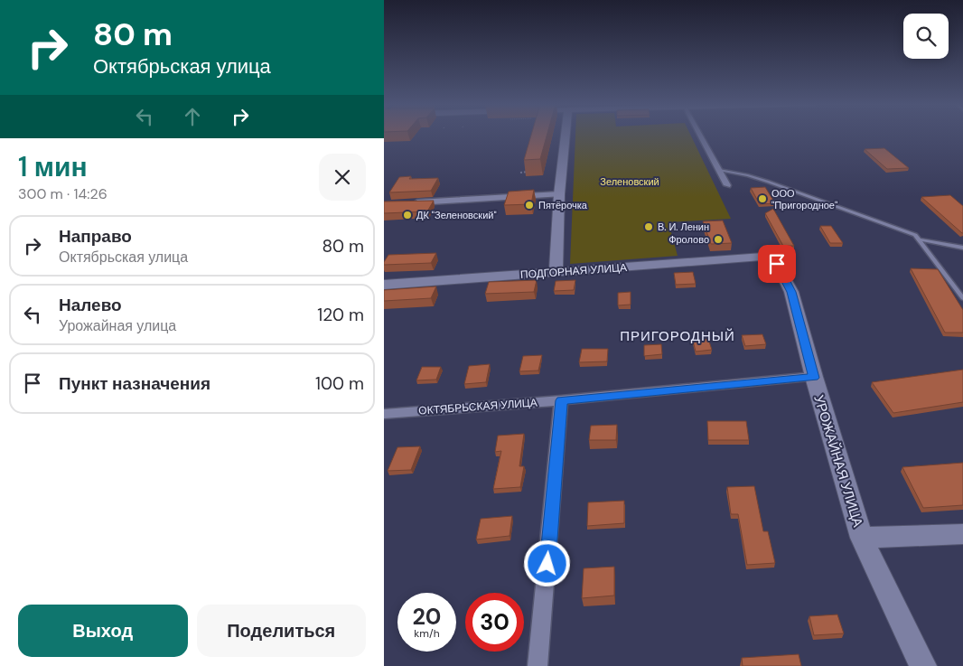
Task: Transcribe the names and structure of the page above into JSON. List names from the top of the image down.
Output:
{
  "streets": {
    "street": ["ПОДГОРНАЯ УЛИЦА", "ОКТЯБРЬСКАЯ УЛИЦА", "УРОЖАЙНАЯ УЛИЦА"]
  },
  "crossings": [
    ["ПОДГОРНАЯ УЛИЦА", "УРОЖАЙНАЯ УЛИЦА"],
    ["ОКТЯБРЬСКАЯ УЛИЦА", "УРОЖАЙНАЯ УЛИЦА"]
  ],
  "districts": ["ПРИГОРОДНЫЙ"],
  "parks": ["Зеленовский"],
  "places": [
    "ООО \"Пригородное\"",
    "Пятёрочка",
    "ДК \"Зеленовский\"",
    "В. И. Ленин",
    "Фролово"
  ],
  "page": {
    "turn": ["80 m", "Октябрьская улица"],
    "heading": ["1 мин", "300 m · 14:26"],
    "list": [
      {
        "name": "Направо",
        "note": "Октябрьская улица",
        "value": "80 m"
      },
      {
        "name": "Налево",
        "note": "Урожайная улица",
        "value": "120 m"
      },
      {
        "name": "Пункт назначения",
        "value": "100 m"
      }
    ],
    "speed": "20 km/h",
    "limit": "30",
    "buttons": ["Выход", "Поделиться"]
  }
}
